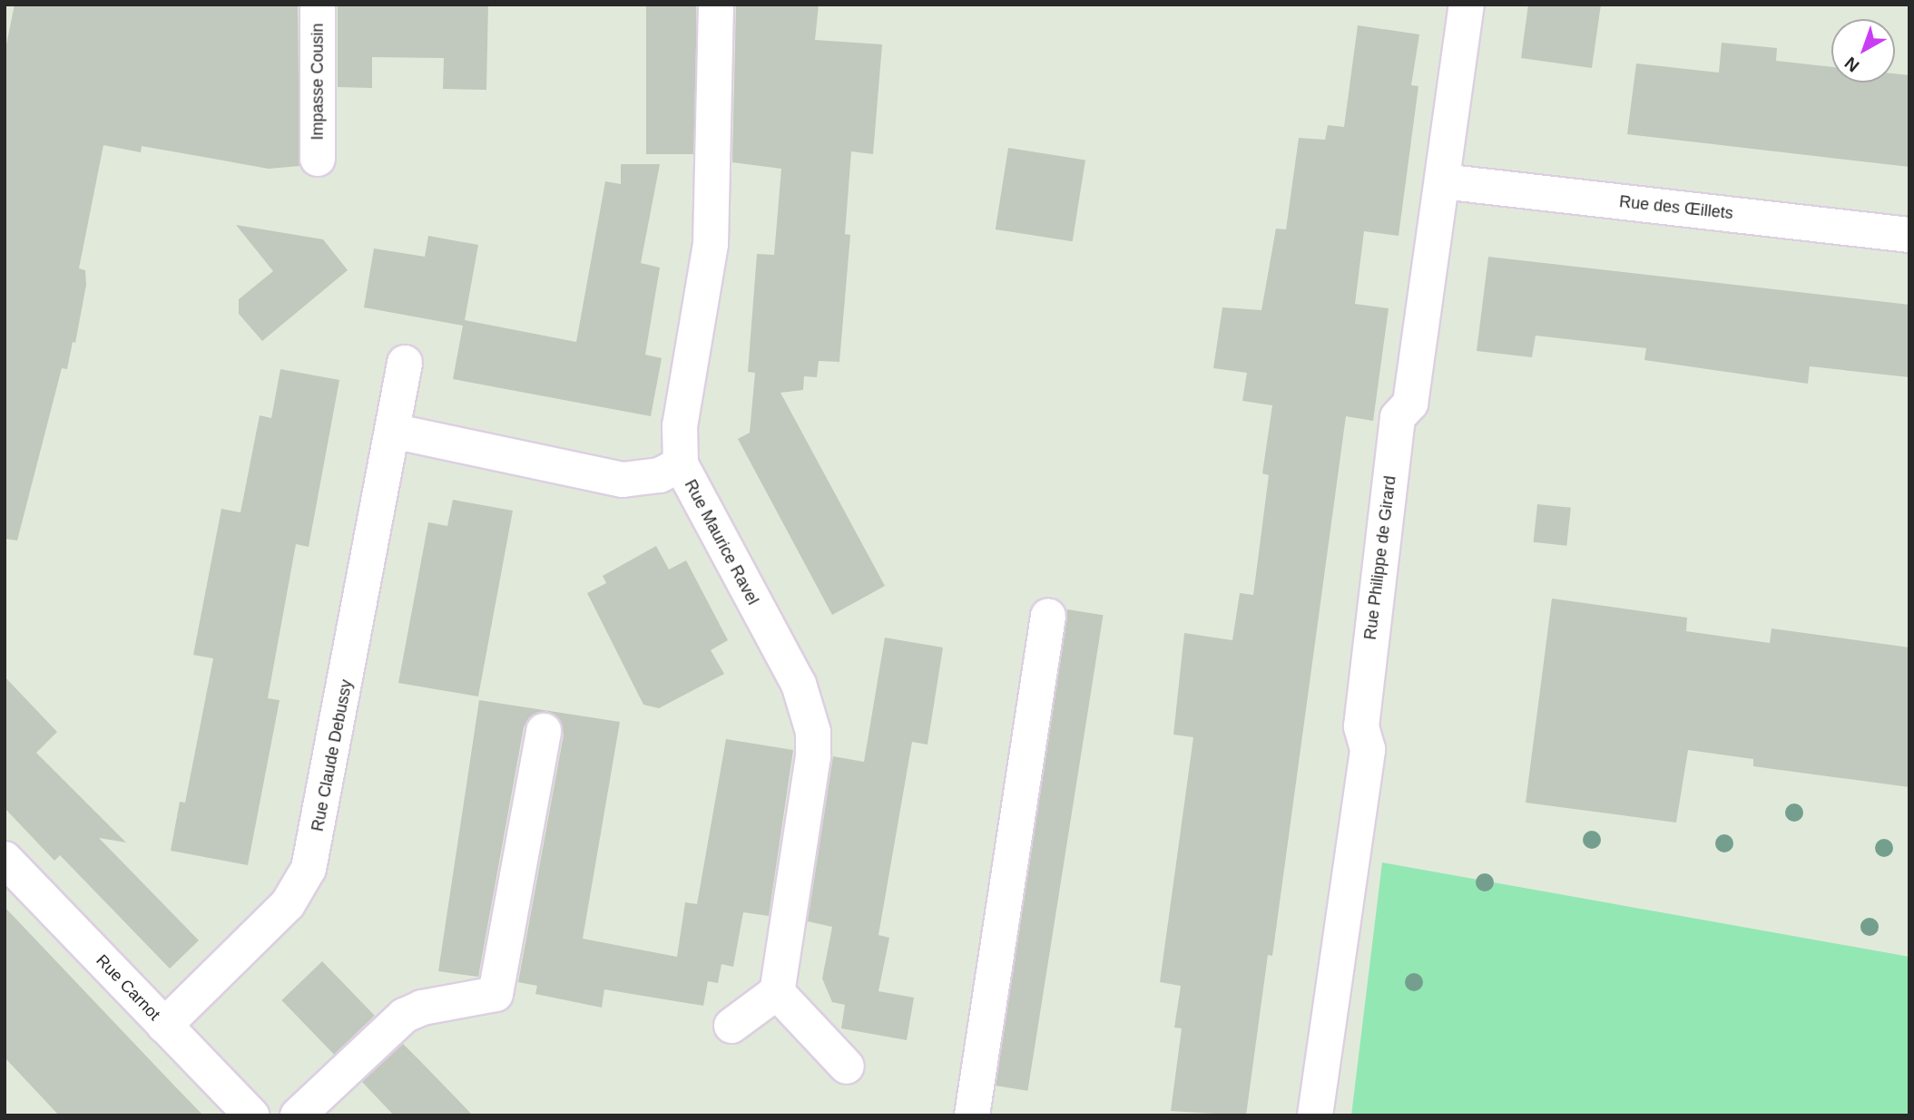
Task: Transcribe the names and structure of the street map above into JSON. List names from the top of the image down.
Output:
{
  "streets": {
    "street": [
      "Impasse Cousin",
      "Rue des Œillets",
      "Rue Maurice Ravel",
      "Rue Philippe de Girard",
      "Rue Claude Debussy",
      "Rue Carnot"
    ]
  },
  "crossings": [
    ["Rue des Œillets", "Rue Philippe de Girard"],
    ["Rue Claude Debussy", "Rue Carnot"]
  ],
  "north": "bottom left"
}
